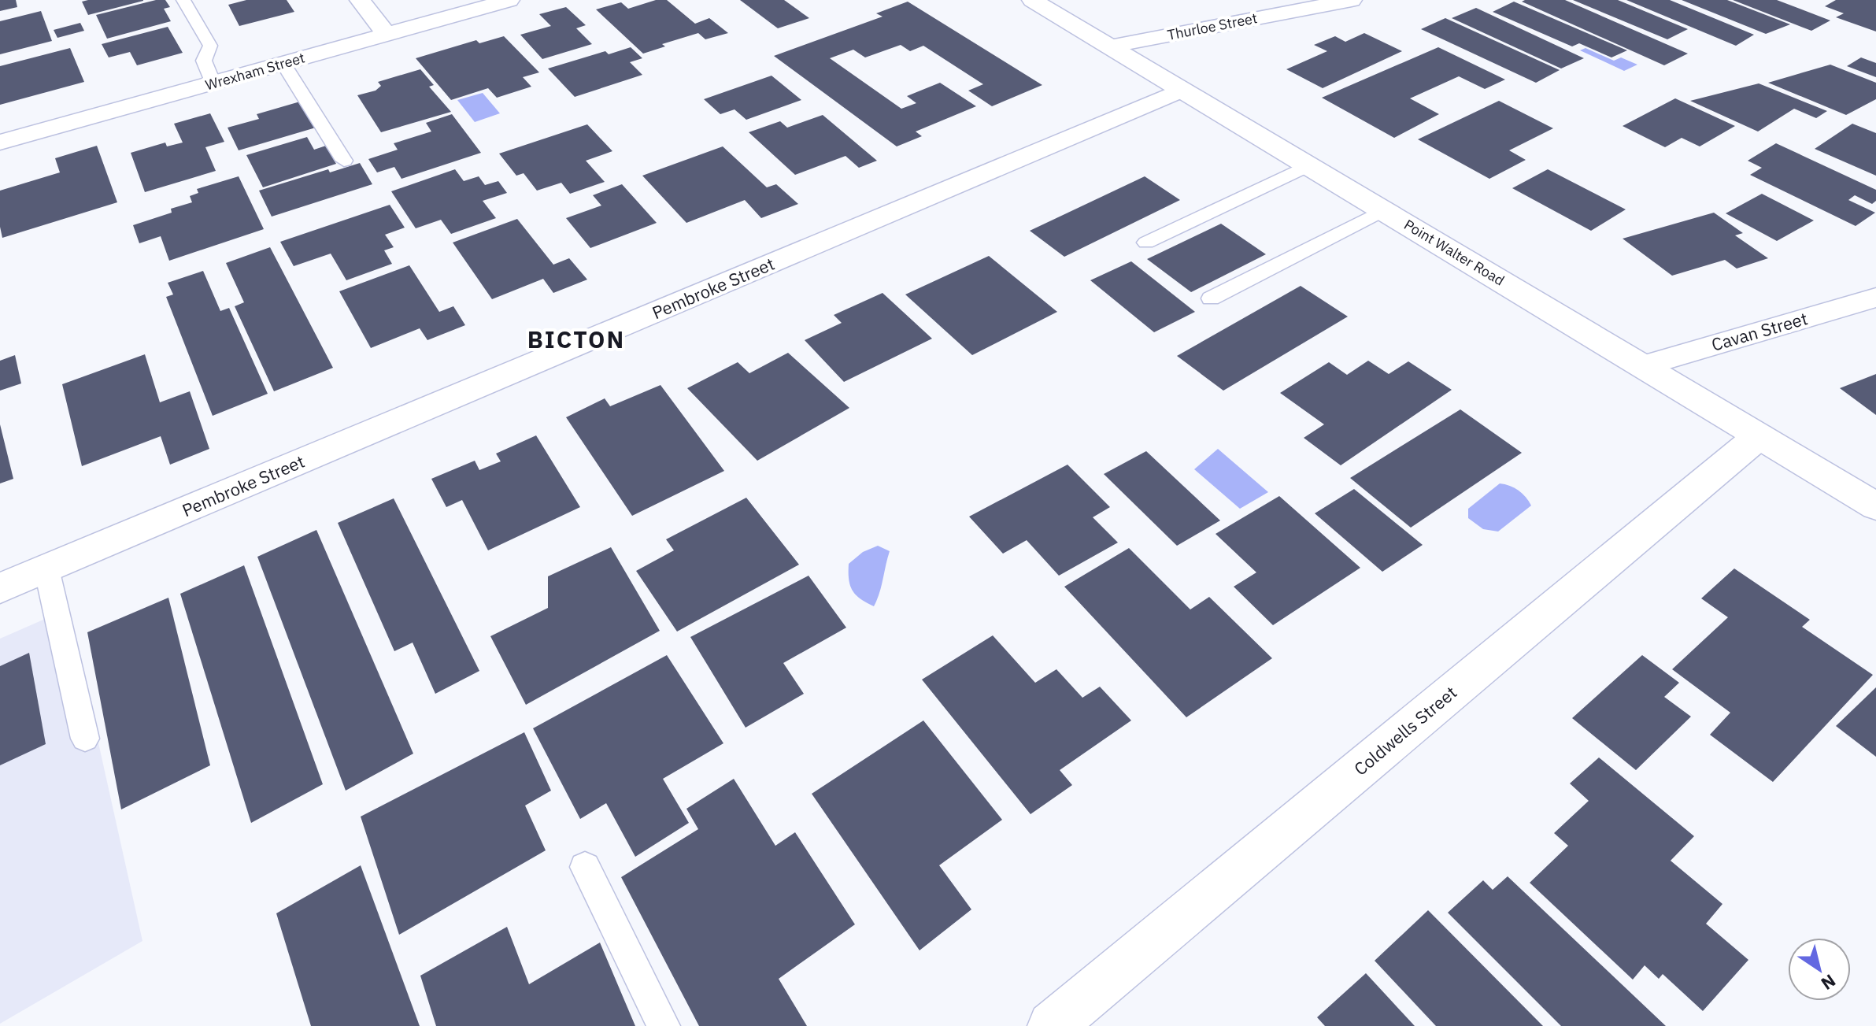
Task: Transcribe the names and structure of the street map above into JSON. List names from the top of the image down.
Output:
{
  "streets": {
    "street": [
      "Thurloe Street",
      "Wrexham Street",
      "Point Walter Road",
      "Pembroke Street",
      "Cavan Street",
      "Coldwells Street"
    ]
  },
  "crossings": [
    ["Thurloe Street", "Point Walter Road"],
    ["Point Walter Road", "Pembroke Street"],
    ["Point Walter Road", "Cavan Street"],
    ["Point Walter Road", "Coldwells Street"]
  ],
  "districts": ["BICTON"],
  "north": "bottom right"
}
